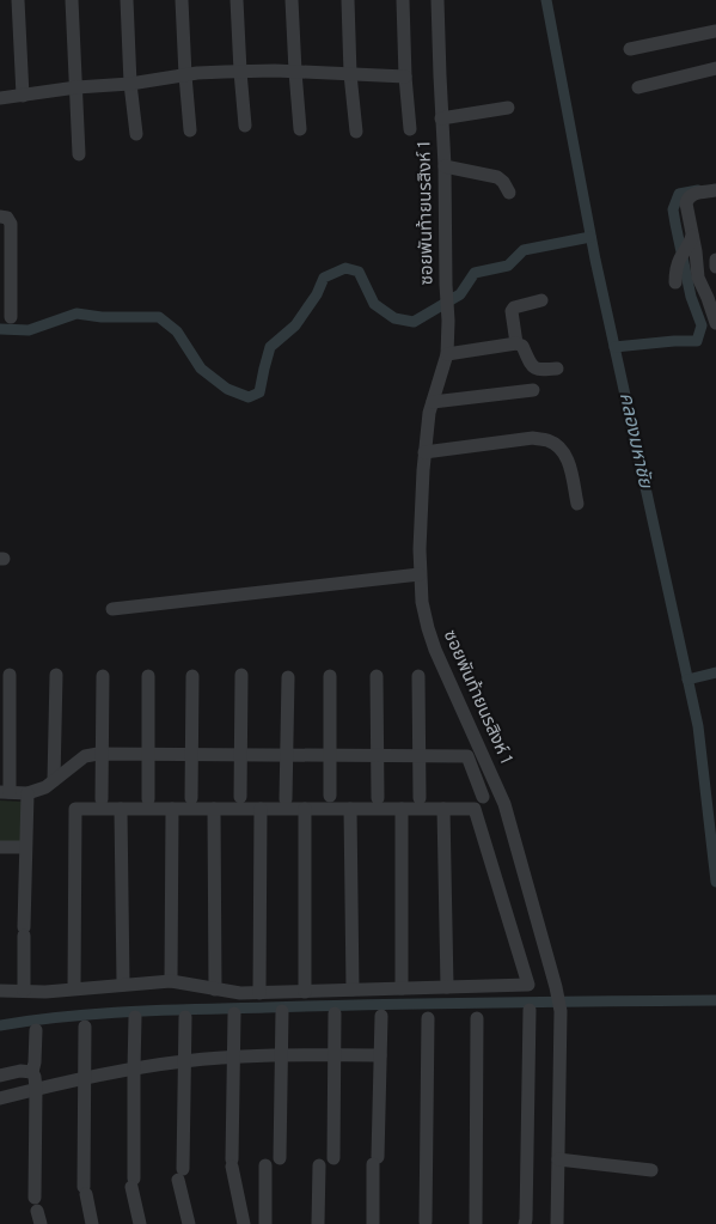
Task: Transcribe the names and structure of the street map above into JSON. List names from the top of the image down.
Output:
{
  "streets": {
    "street": ["ซอยพันท้ายนรสิงห์ 1"]
  },
  "water": ["คลองมหาชัย"]
}
